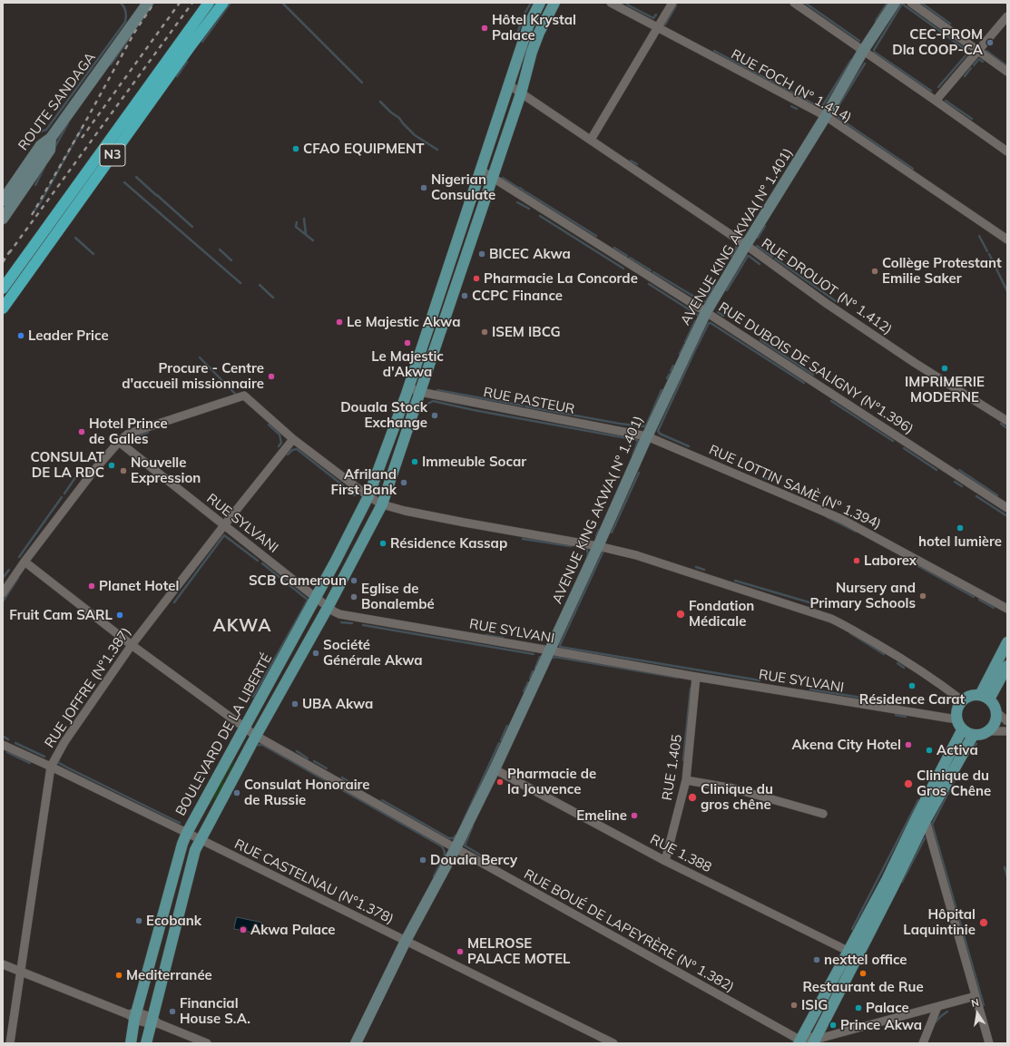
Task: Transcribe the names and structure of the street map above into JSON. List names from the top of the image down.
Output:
{
  "streets": {
    "highway": ["N3"],
    "main road": ["BOULEVARD DE LA LIBERTÉ"],
    "street": [
      "RUE FOCH (N° 1.414)",
      "ROUTE SANDAGA",
      "AVENUE KING AKWA( N° 1.401)",
      "RUE DROUOT (N° 1.412)",
      "RUE DUBOIS DE SALIGNY (N°1.396)",
      "RUE PASTEUR",
      "RUE LOTTIN SAMÈ (N° 1.394)",
      "RUE SYLVANI",
      "RUE JOFFRE (N°1.387)",
      "RUE 1.405",
      "RUE 1.388",
      "RUE CASTELNAU (N°1.378)",
      "RUE BOUÉ DE LAPEYRÈRE (N° 1.382)"
    ]
  },
  "crossings": [
    ["RUE FOCH (N° 1.414)", "AVENUE KING AKWA( N° 1.401)"],
    ["AVENUE KING AKWA( N° 1.401)", "RUE DROUOT (N° 1.412)"],
    ["AVENUE KING AKWA( N° 1.401)", "RUE DUBOIS DE SALIGNY (N°1.396)"],
    ["AVENUE KING AKWA( N° 1.401)", "RUE PASTEUR"],
    ["AVENUE KING AKWA( N° 1.401)", "RUE LOTTIN SAMÈ (N° 1.394)"],
    ["AVENUE KING AKWA( N° 1.401)", "RUE SYLVANI"],
    ["AVENUE KING AKWA( N° 1.401)", "RUE 1.388"],
    ["AVENUE KING AKWA( N° 1.401)", "RUE CASTELNAU (N°1.378)"],
    ["AVENUE KING AKWA( N° 1.401)", "RUE BOUÉ DE LAPEYRÈRE (N° 1.382)"],
    ["RUE DROUOT (N° 1.412)", "BOULEVARD DE LA LIBERTÉ"],
    ["RUE DUBOIS DE SALIGNY (N°1.396)", "BOULEVARD DE LA LIBERTÉ"],
    ["RUE PASTEUR", "RUE LOTTIN SAMÈ (N° 1.394)"],
    ["RUE PASTEUR", "BOULEVARD DE LA LIBERTÉ"],
    ["RUE SYLVANI", "RUE JOFFRE (N°1.387)"],
    ["RUE SYLVANI", "BOULEVARD DE LA LIBERTÉ"],
    ["RUE SYLVANI", "RUE 1.405"],
    ["RUE JOFFRE (N°1.387)", "RUE CASTELNAU (N°1.378)"],
    ["RUE JOFFRE (N°1.387)", "RUE BOUÉ DE LAPEYRÈRE (N° 1.382)"],
    ["BOULEVARD DE LA LIBERTÉ", "RUE CASTELNAU (N°1.378)"],
    ["BOULEVARD DE LA LIBERTÉ", "RUE BOUÉ DE LAPEYRÈRE (N° 1.382)"],
    ["RUE 1.405", "RUE 1.388"]
  ],
  "districts": ["AKWA"],
  "places": [
    "Hôtel Krystal Palace",
    "CEC-PROM Dla COOP-CA",
    "CFAO EQUIPMENT",
    "Nigerian Consulate",
    "BICEC Akwa",
    "Collège Protestant Emilie Saker",
    "Pharmacie La Concorde",
    "CCPC Finance",
    "Le Majestic Akwa",
    "ISEM IBCG",
    "Leader Price",
    "Le Majestic d'Akwa",
    "IMPRIMERIE MODERNE",
    "Procure - Centre d'accueil missionnaire",
    "Douala Stock Exchange",
    "Hotel Prince de Galles",
    "Immeuble Socar",
    "CONSULAT DE LA RDC",
    "Nouvelle Expression",
    "Afriland First Bank",
    "hotel lumière",
    "Résidence Kassap",
    "Laborex",
    "SCB Cameroun",
    "Planet Hotel",
    "Nursery and Primary Schools",
    "Eglise de Bonalembé",
    "Fondation Médicale",
    "Fruit Cam SARL",
    "Société Générale Akwa",
    "Résidence Carat",
    "UBA Akwa",
    "Akena City Hotel",
    "Activa",
    "Pharmacie de la Jouvence",
    "Clinique du Gros Chêne",
    "Consulat Honoraire de Russie",
    "Clinique du gros chêne",
    "Emeline",
    "Douala Bercy",
    "Ecobank",
    "Hôpital Laquintinie",
    "Akwa Palace",
    "MELROSE PALACE MOTEL",
    "nexttel office",
    "Restaurant de Rue",
    "Mediterranée",
    "ISIG",
    "Palace",
    "Financial House S.A.",
    "Prince Akwa"
  ],
  "north": "top"
}
